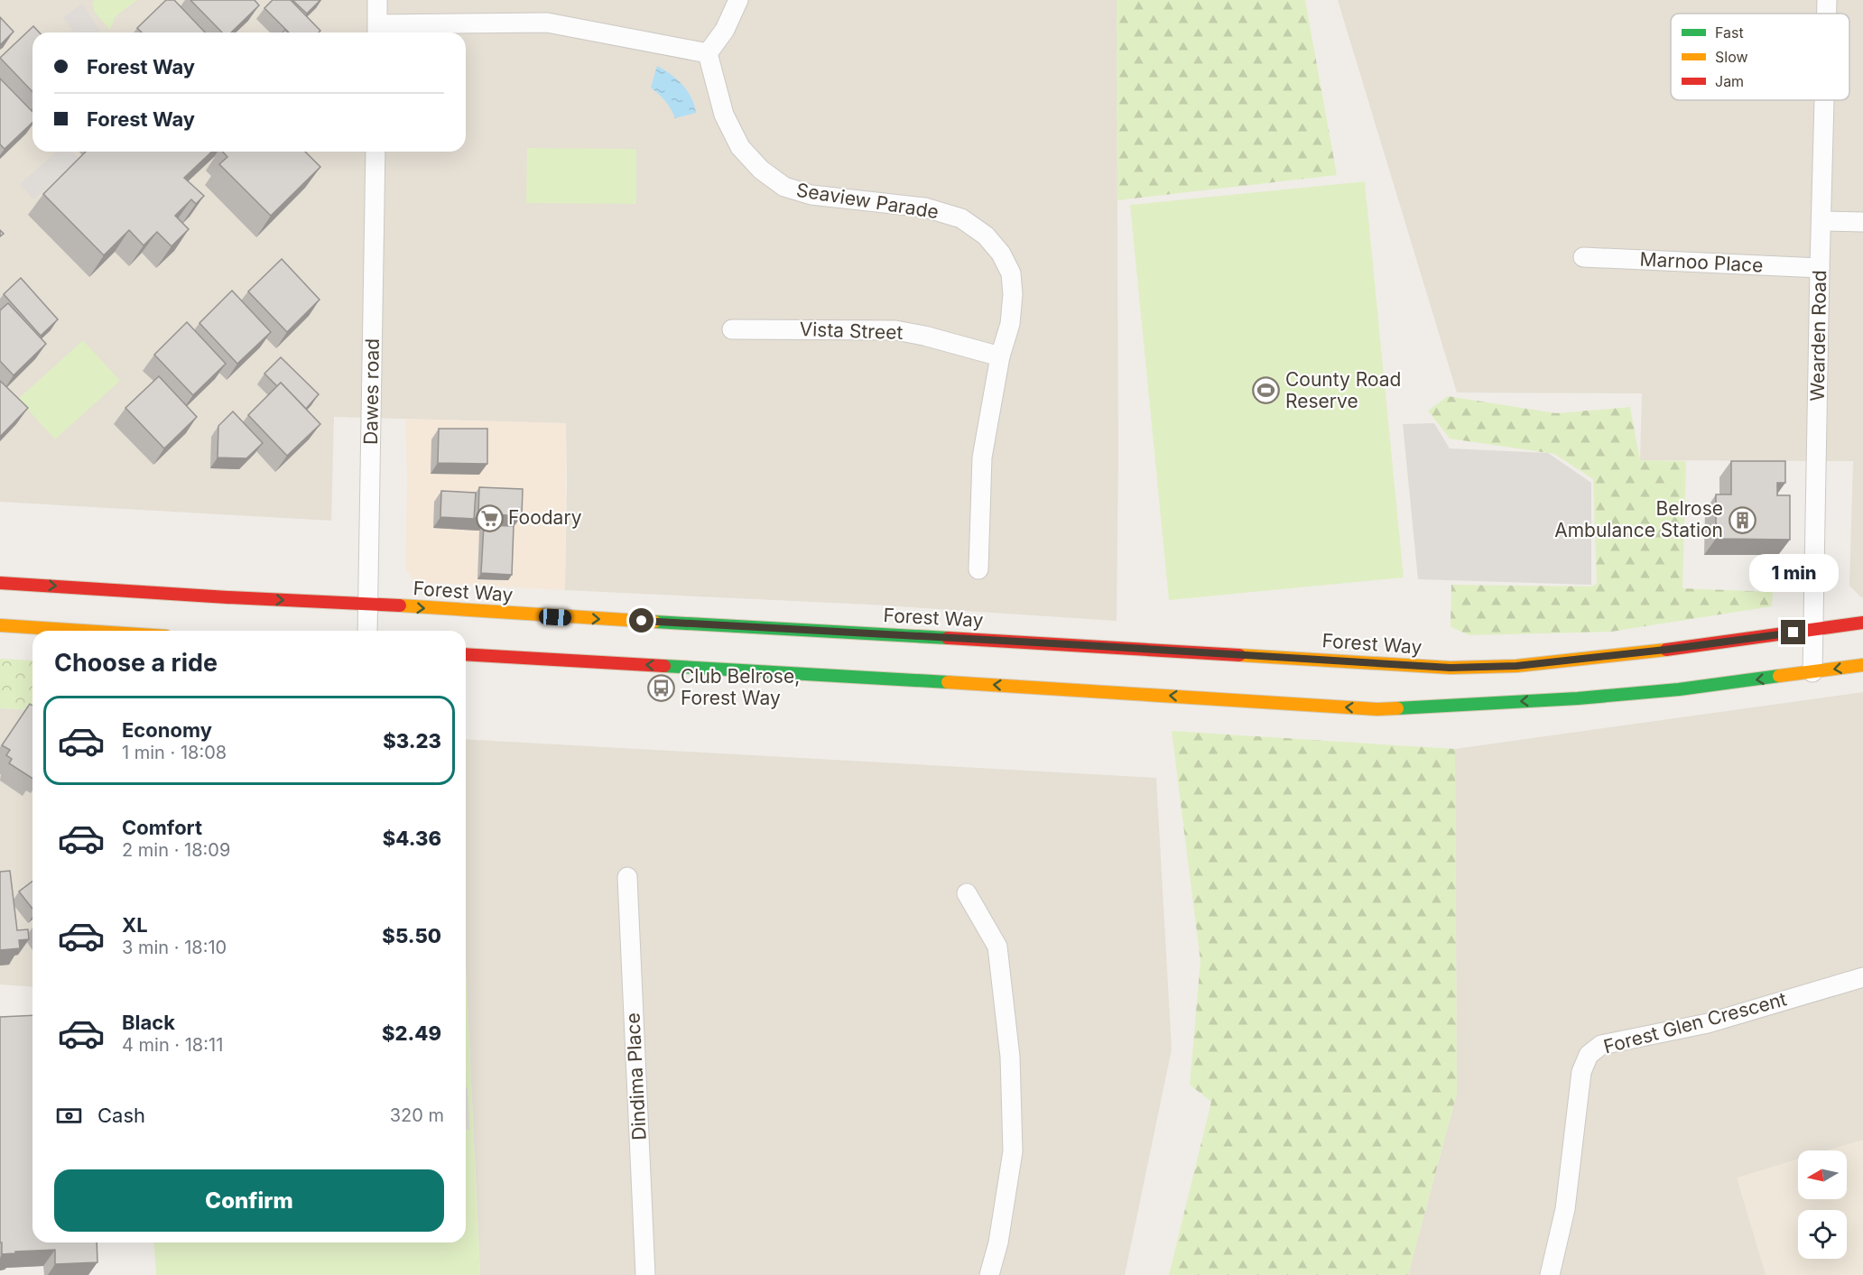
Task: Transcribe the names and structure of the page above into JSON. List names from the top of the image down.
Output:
{
  "streets": {
    "main road": ["Forest Way"],
    "street": [
      "Seaview Parade",
      "Marnoo Place",
      "Vista Street",
      "Wearden Road",
      "Dawes road",
      "Forest Glen Crescent",
      "Dindima Place"
    ]
  },
  "crossings": [
    ["Seaview Parade", "Vista Street"],
    ["Marnoo Place", "Wearden Road"],
    ["Wearden Road", "Forest Way"],
    ["Dawes road", "Forest Way"]
  ],
  "places": {
    "sports": ["County Road Reserve"],
    "supermarket": ["Foodary"],
    "building": ["Belrose Ambulance Station"],
    "bus stop": ["Club Belrose, Forest Way"]
  },
  "legend": ["Fast", "Slow", "Jam"],
  "north": "left",
  "page": {
    "banner": ["Forest Way", "Forest Way"],
    "bubble": "1 min",
    "heading": "Choose a ride",
    "list": [
      {
        "name": "Economy",
        "note": "1 min · 18:08",
        "value": "$3.23"
      },
      {
        "name": "Comfort",
        "note": "2 min · 18:09",
        "value": "$4.36"
      },
      {
        "name": "XL",
        "note": "3 min · 18:10",
        "value": "$5.50"
      },
      {
        "name": "Black",
        "note": "4 min · 18:11",
        "value": "$2.49"
      }
    ],
    "pay": ["Cash", "320 m"],
    "buttons": "Confirm"
  }
}
